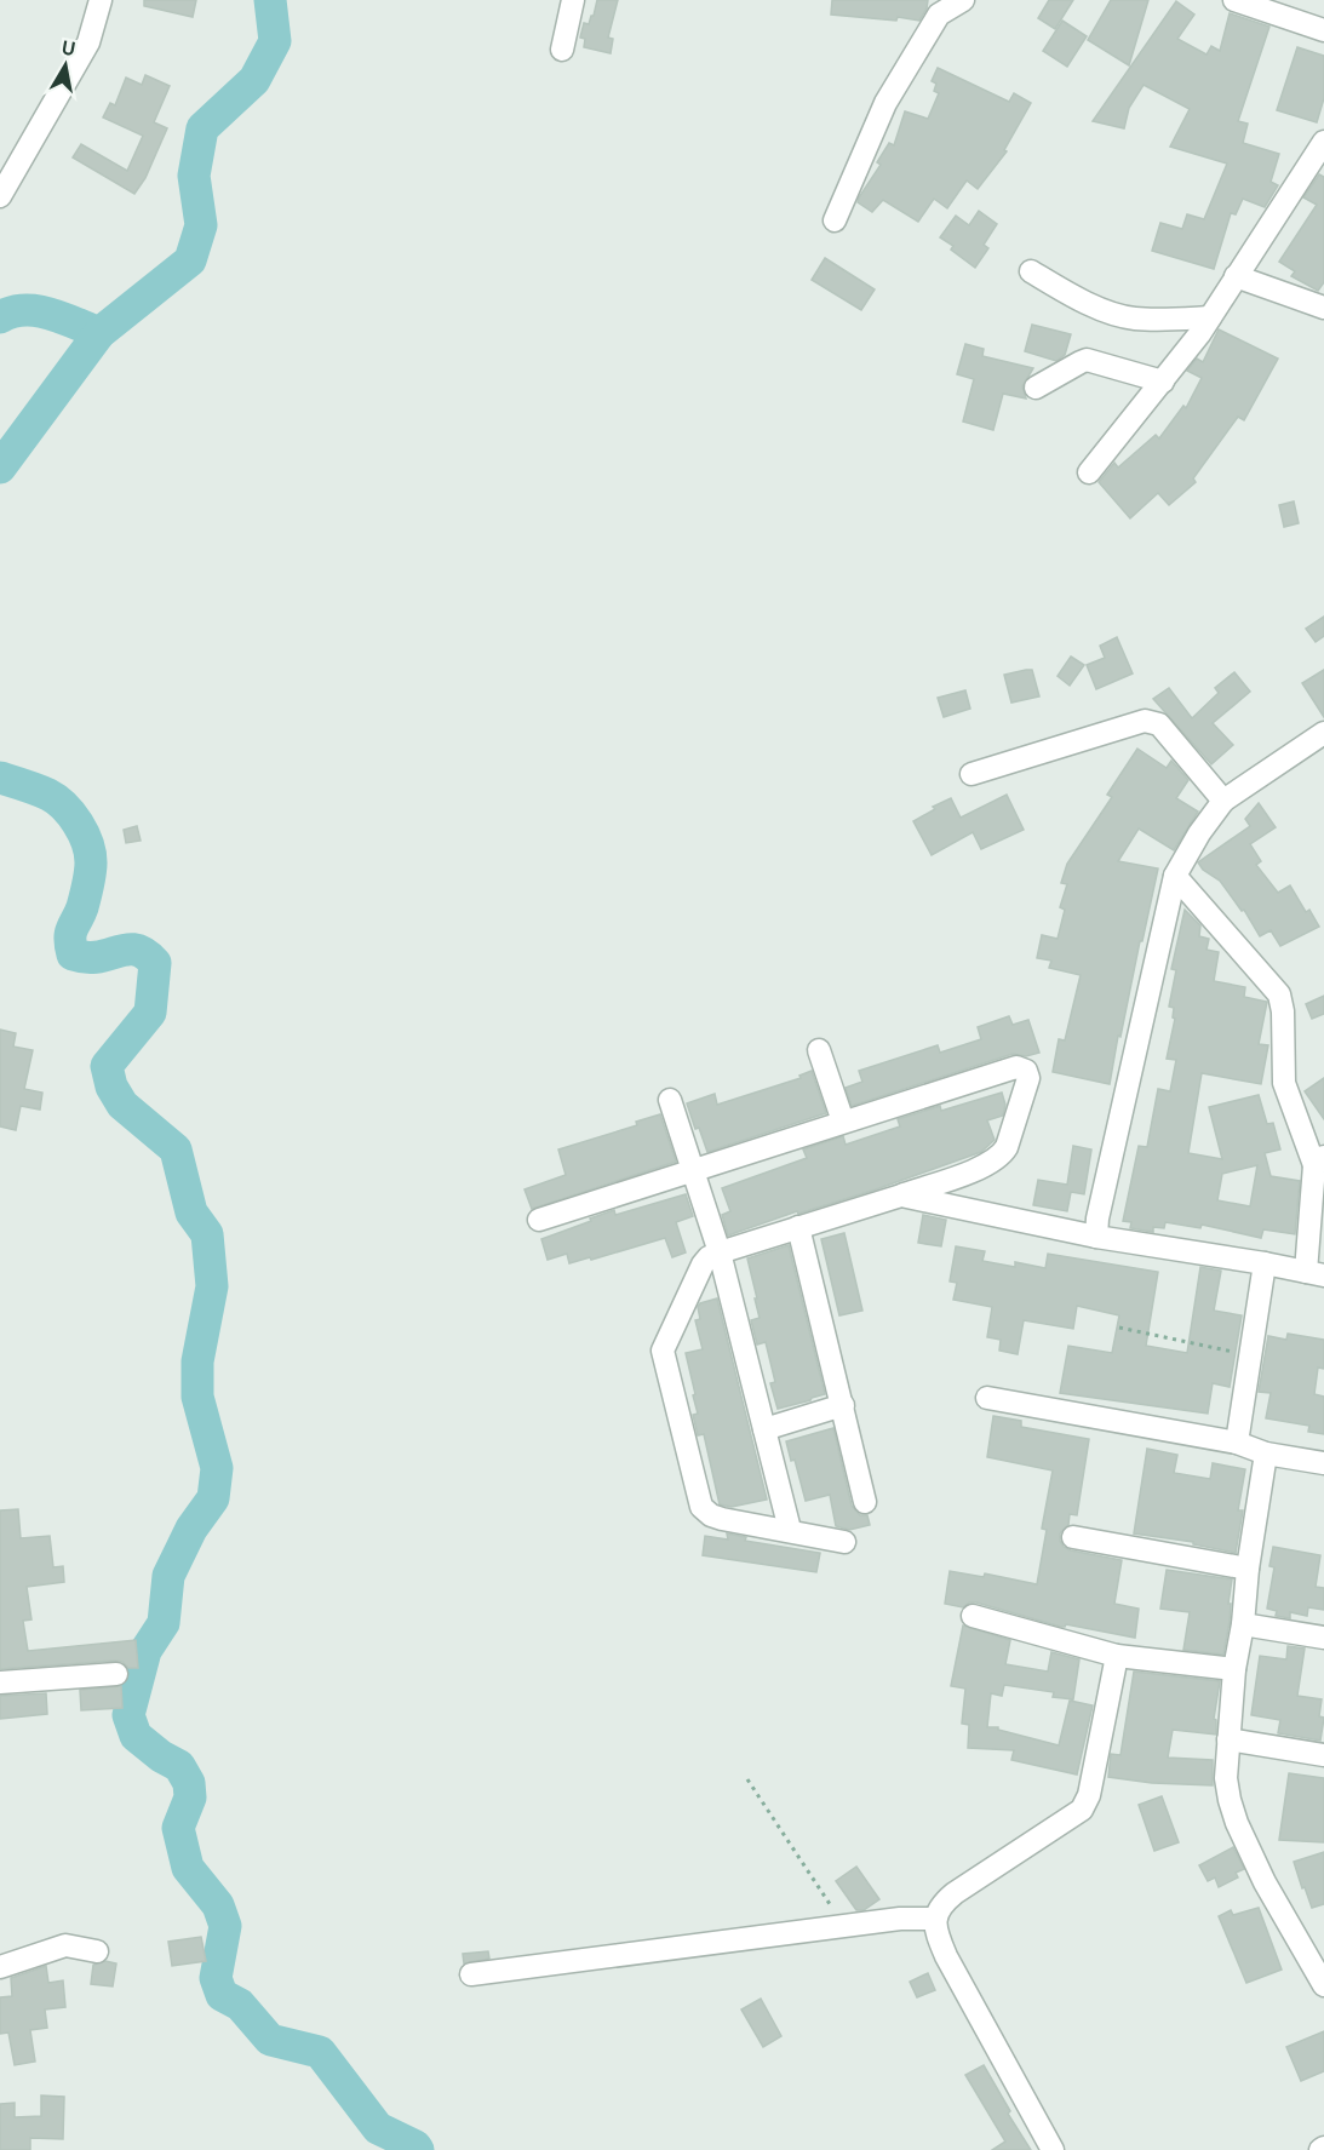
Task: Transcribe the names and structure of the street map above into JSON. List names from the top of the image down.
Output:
{
  "north": "top"
}
